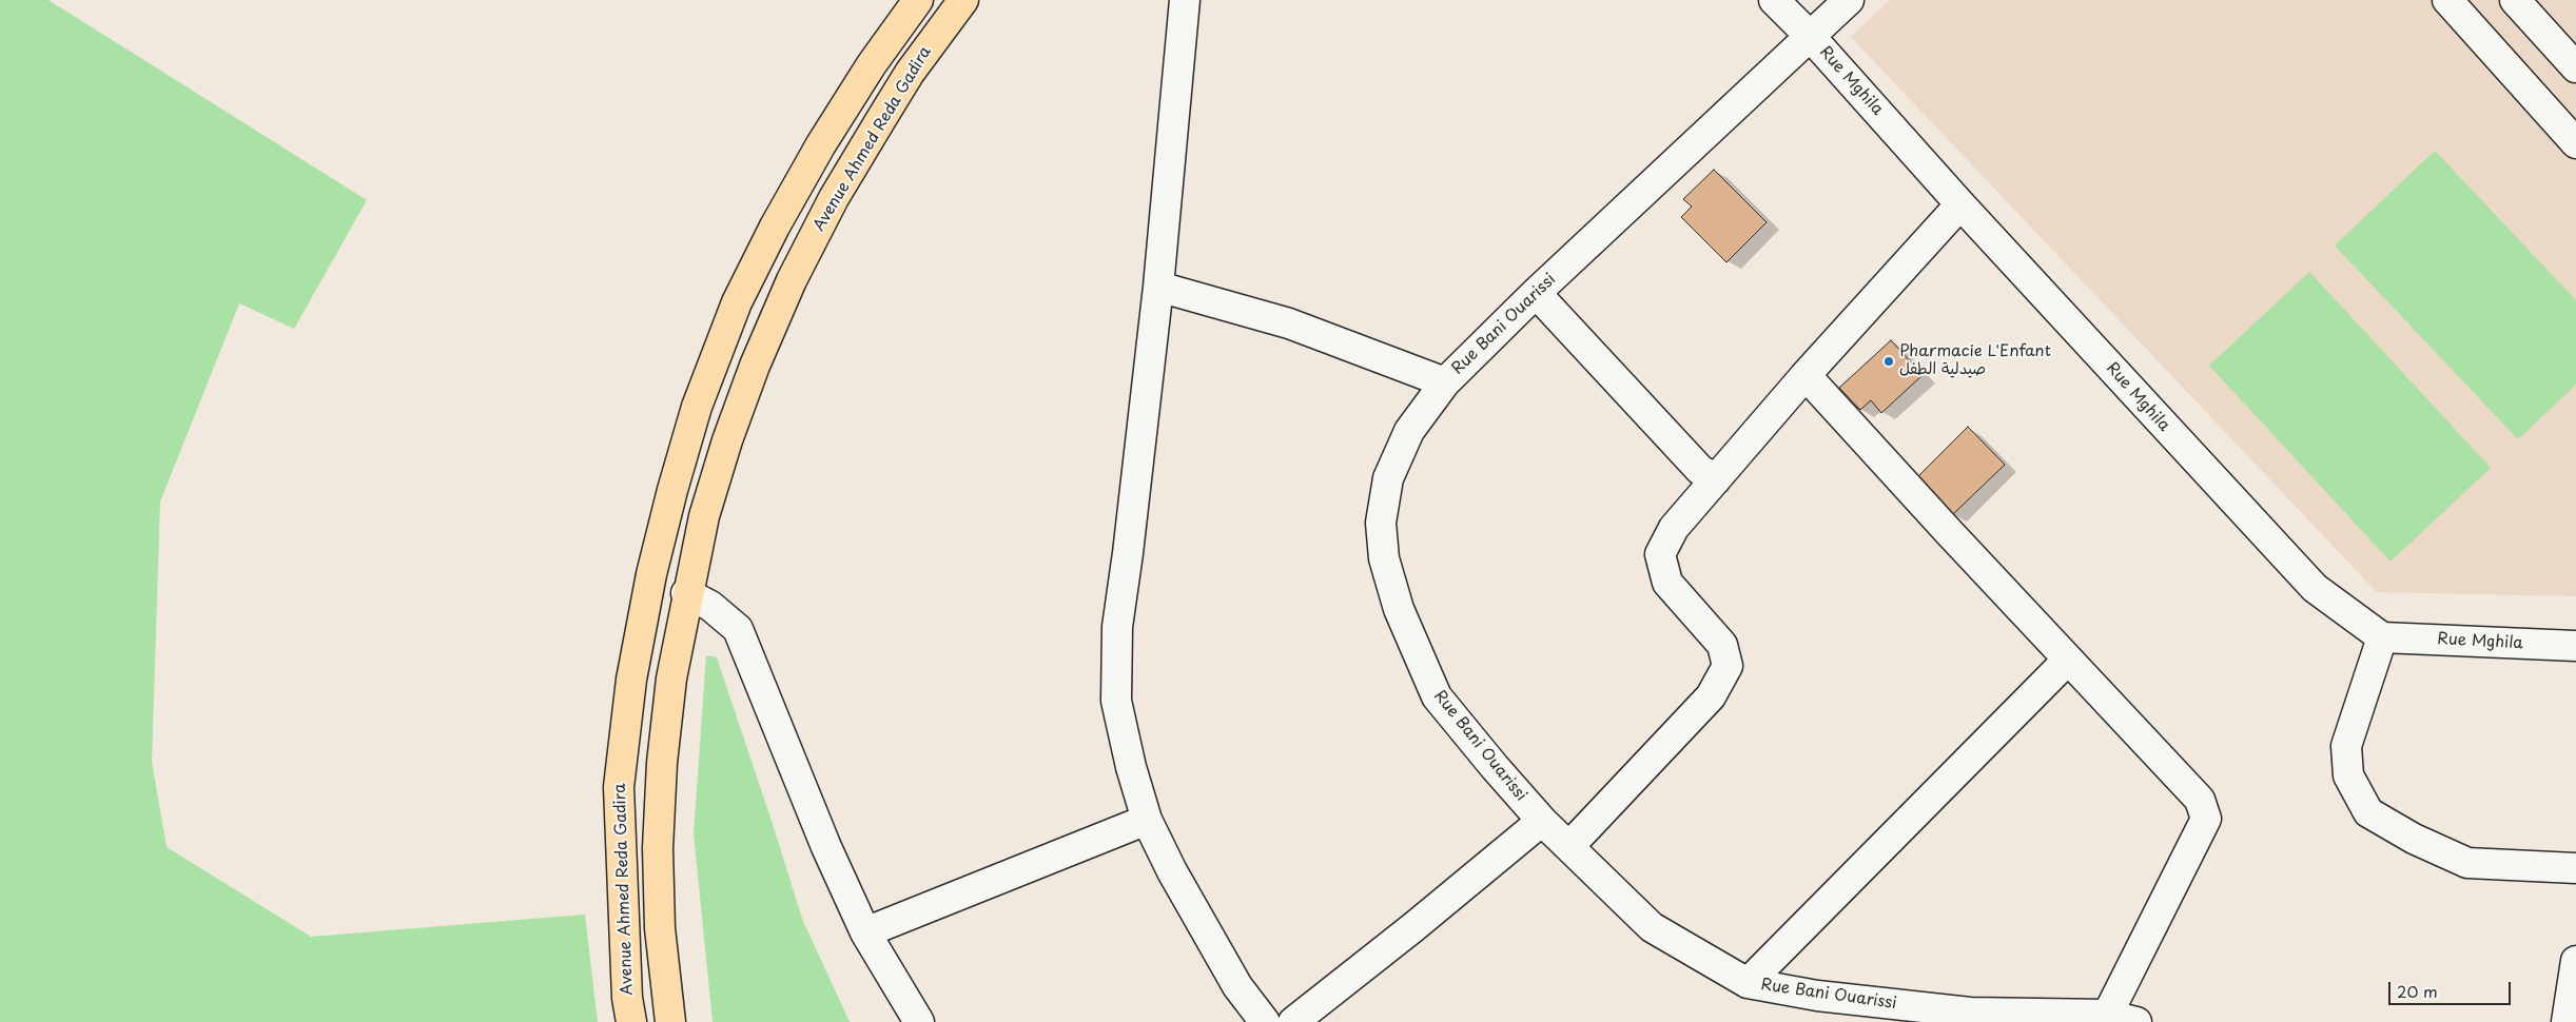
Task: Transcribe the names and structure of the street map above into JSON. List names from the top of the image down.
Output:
{
  "streets": {
    "main road": ["Avenue Ahmed Reda Gadira"],
    "street": ["Rue Mghila", "Rue Bani Ouarissi"]
  },
  "crossings": [
    ["Rue Mghila", "Rue Bani Ouarissi"]
  ],
  "places": ["Pharmacie L'Enfant صيدلية الطفل"],
  "scale_bar": "20 m"
}
